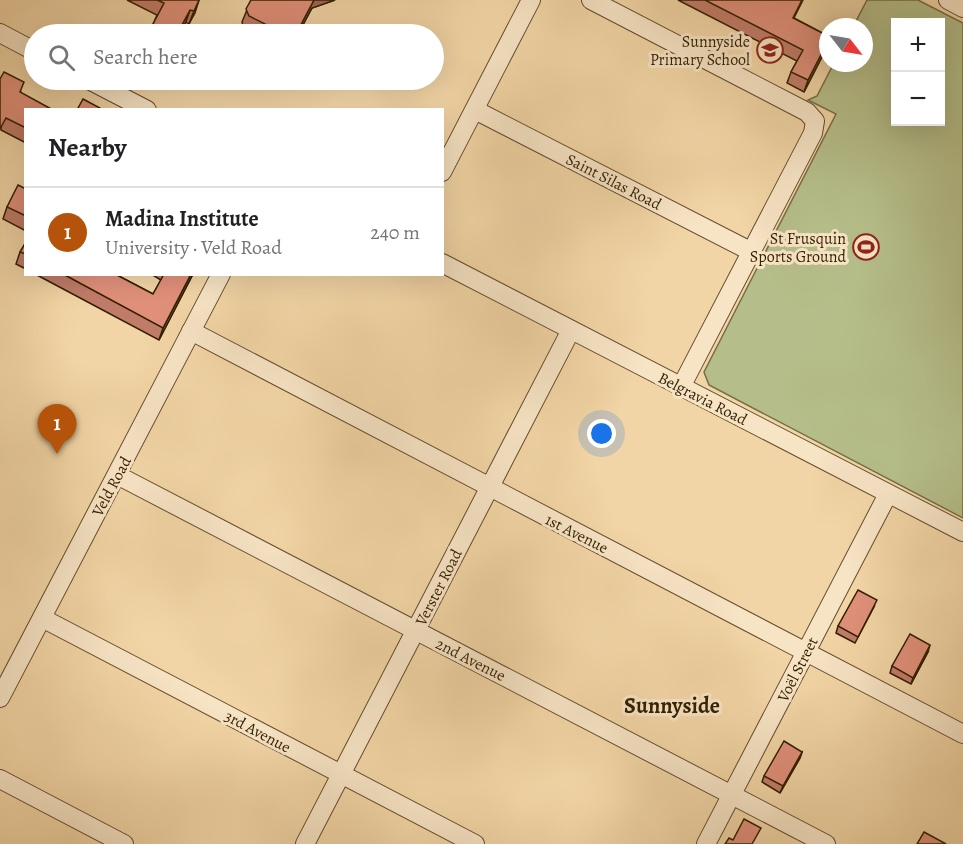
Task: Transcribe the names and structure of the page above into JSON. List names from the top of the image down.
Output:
{
  "streets": {
    "street": [
      "Saint Silas Road",
      "Belgravia Road",
      "Veld Road",
      "1st Avenue",
      "Verster Road",
      "2nd Avenue",
      "Voël Street",
      "3rd Avenue"
    ]
  },
  "crossings": [
    ["Belgravia Road", "Verster Road"],
    ["Belgravia Road", "Voël Street"],
    ["Veld Road", "1st Avenue"],
    ["Veld Road", "2nd Avenue"],
    ["Veld Road", "3rd Avenue"],
    ["1st Avenue", "Verster Road"],
    ["1st Avenue", "Voël Street"],
    ["Verster Road", "2nd Avenue"],
    ["Verster Road", "3rd Avenue"],
    ["2nd Avenue", "Voël Street"]
  ],
  "districts": ["Sunnyside"],
  "places": {
    "school or university": ["Sunnyside Primary School"],
    "sports": ["St Frusquin Sports Ground"]
  },
  "north": "bottom right",
  "page": {
    "map_buttons": ["+", "−"],
    "search": "Search here",
    "heading": "Nearby",
    "list": [
      {
        "mark": "1",
        "name": "Madina Institute",
        "note": "University · Veld Road",
        "value": "240 m"
      }
    ],
    "pins": "1"
  }
}
